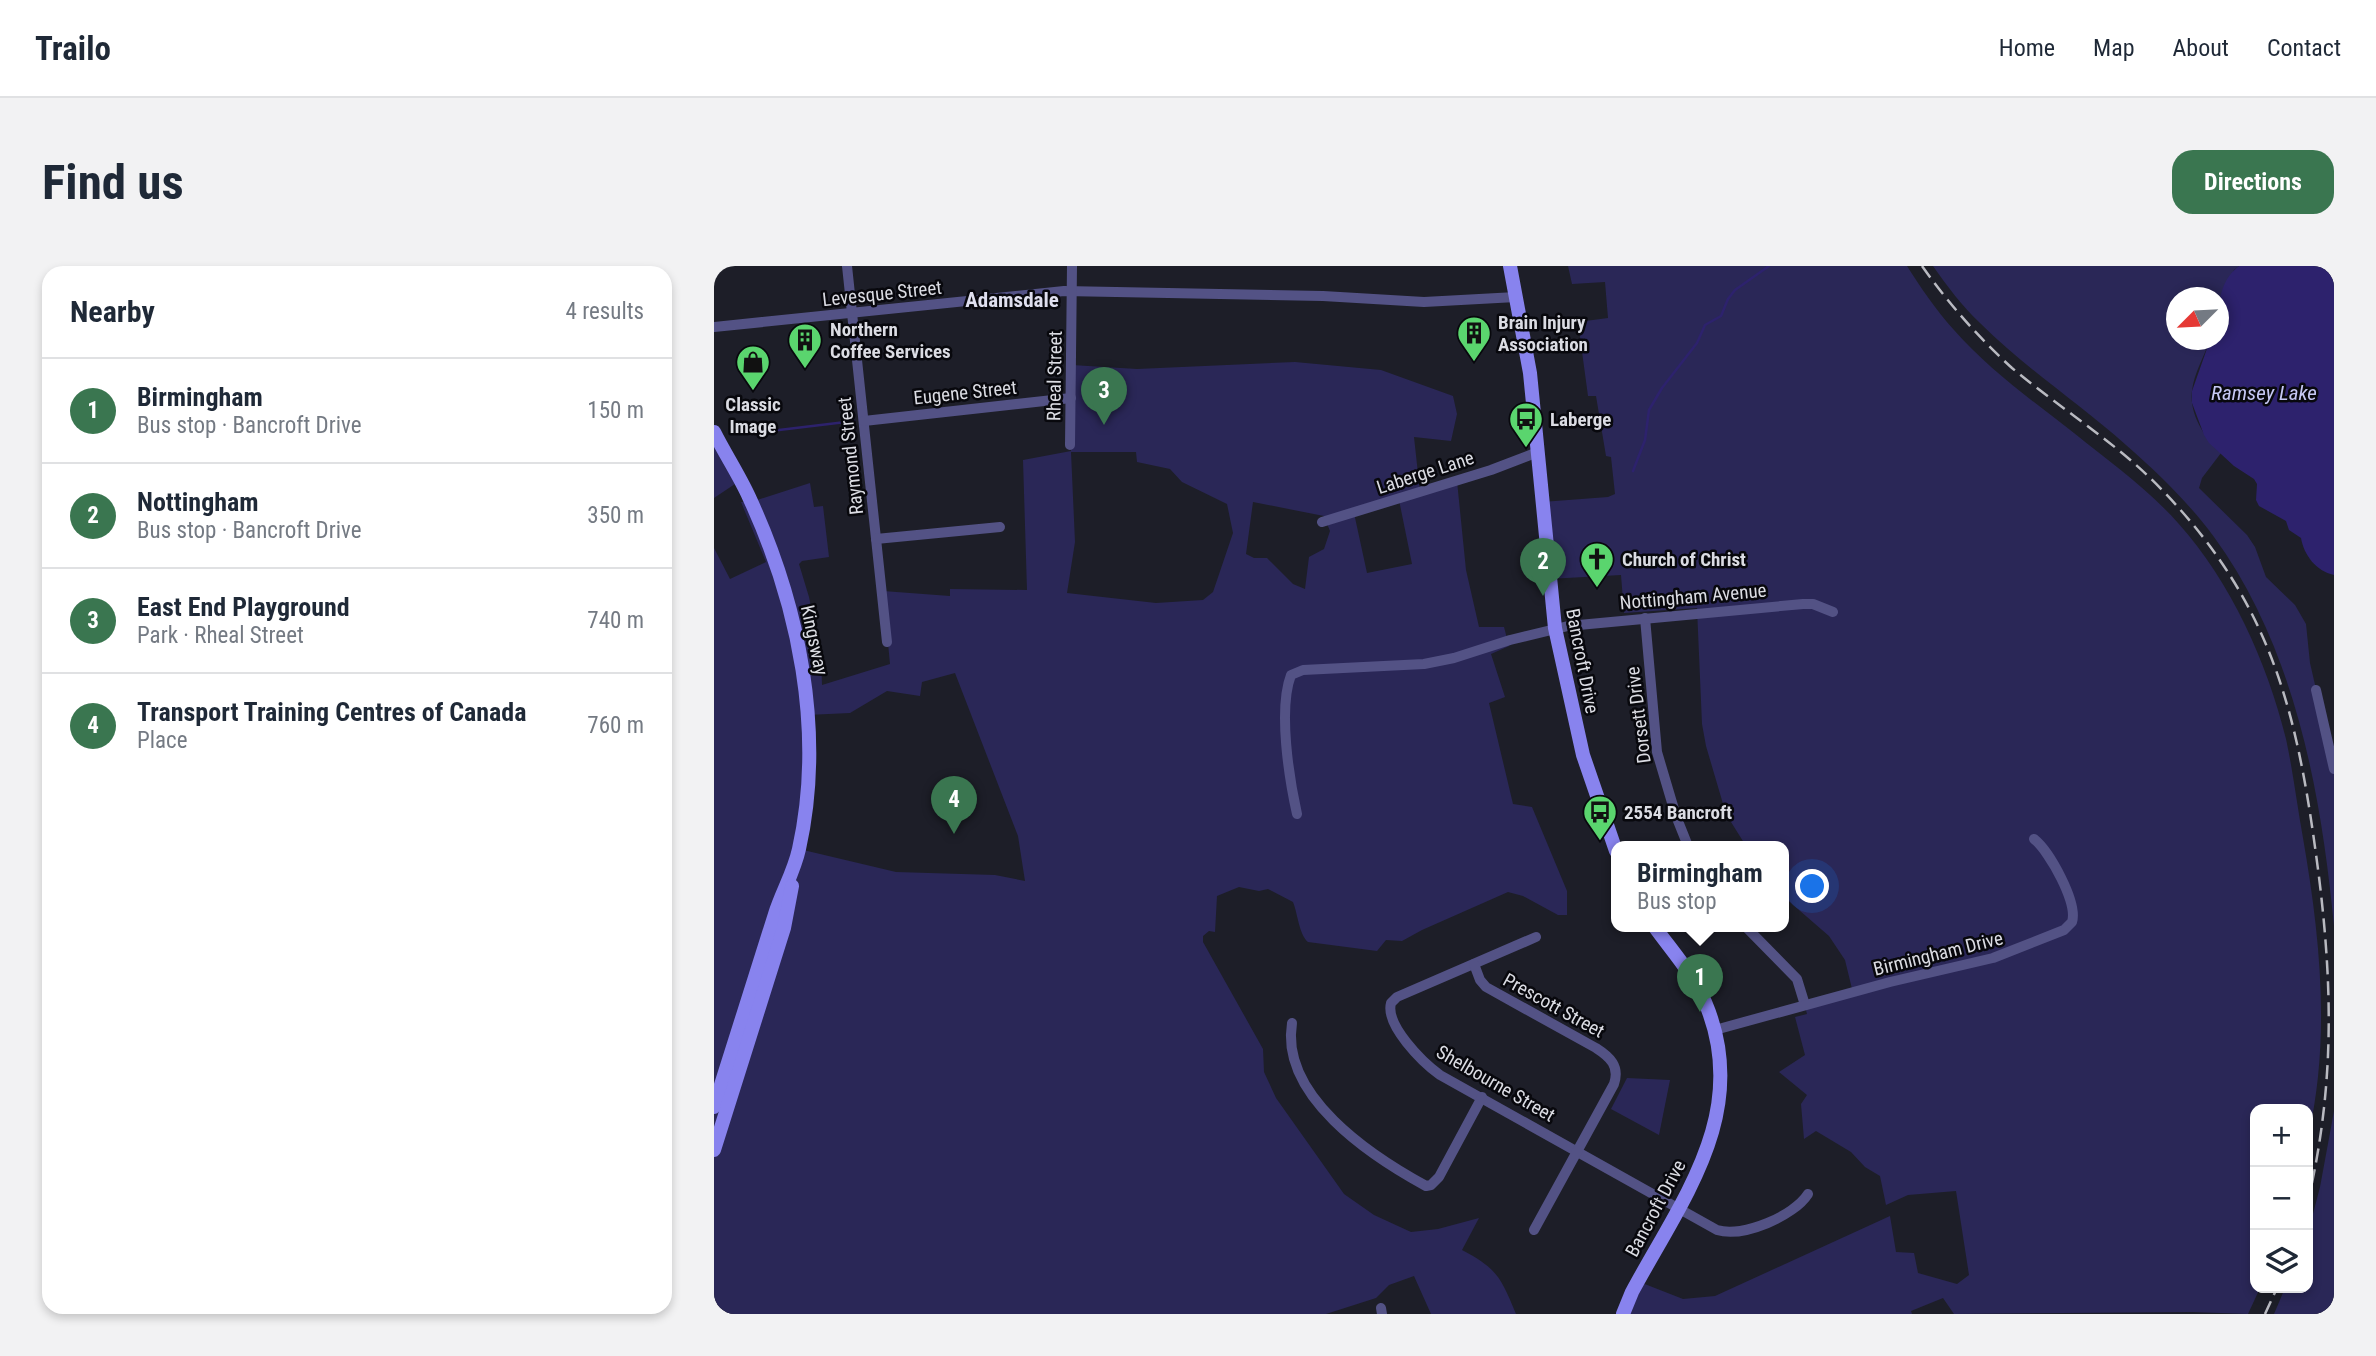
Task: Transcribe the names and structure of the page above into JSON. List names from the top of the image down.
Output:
{
  "streets": {
    "main road": ["Kingsway", "Bancroft Drive"],
    "street": [
      "Levesque Street",
      "Rheal Street",
      "Eugene Street",
      "Raymond Street",
      "Laberge Lane",
      "Nottingham Avenue",
      "Dorsett Drive",
      "Birmingham Drive",
      "Prescott Street",
      "Shelbourne Street"
    ]
  },
  "crossings": [
    ["Levesque Street", "Rheal Street"],
    ["Levesque Street", "Raymond Street"],
    ["Levesque Street", "Bancroft Drive"],
    ["Rheal Street", "Eugene Street"],
    ["Eugene Street", "Raymond Street"],
    ["Laberge Lane", "Bancroft Drive"],
    ["Nottingham Avenue", "Bancroft Drive"],
    ["Nottingham Avenue", "Dorsett Drive"],
    ["Bancroft Drive", "Birmingham Drive"],
    ["Bancroft Drive", "Shelbourne Street"],
    ["Prescott Street", "Shelbourne Street"]
  ],
  "districts": ["Adamsdale"],
  "water": ["Ramsey Lake"],
  "places": {
    "building": ["Brain Injury Association", "Northern Coffee Services"],
    "shop": ["Classic Image"],
    "bus stop": ["Laberge", "2554 Bancroft"],
    "church": ["Church of Christ"]
  },
  "north": "bottom left",
  "page": {
    "header": "Trailo",
    "nav": [
      "Home",
      "Map",
      "About",
      "Contact"
    ],
    "buttons": "Directions",
    "title": "Find us",
    "heading": ["Nearby", "4 results"],
    "list": [
      {
        "mark": "1",
        "name": "Birmingham",
        "note": "Bus stop · Bancroft Drive",
        "value": "150 m"
      },
      {
        "mark": "2",
        "name": "Nottingham",
        "note": "Bus stop · Bancroft Drive",
        "value": "350 m"
      },
      {
        "mark": "3",
        "name": "East End Playground",
        "note": "Park · Rheal Street",
        "value": "740 m"
      },
      {
        "mark": "4",
        "name": "Transport Training Centres of Canada",
        "note": "Place",
        "value": "760 m"
      }
    ],
    "pins": [
      "3",
      "2",
      "4",
      "1"
    ],
    "popup": ["Birmingham", "Bus stop"],
    "map_buttons": ["+", "−"]
  }
}
